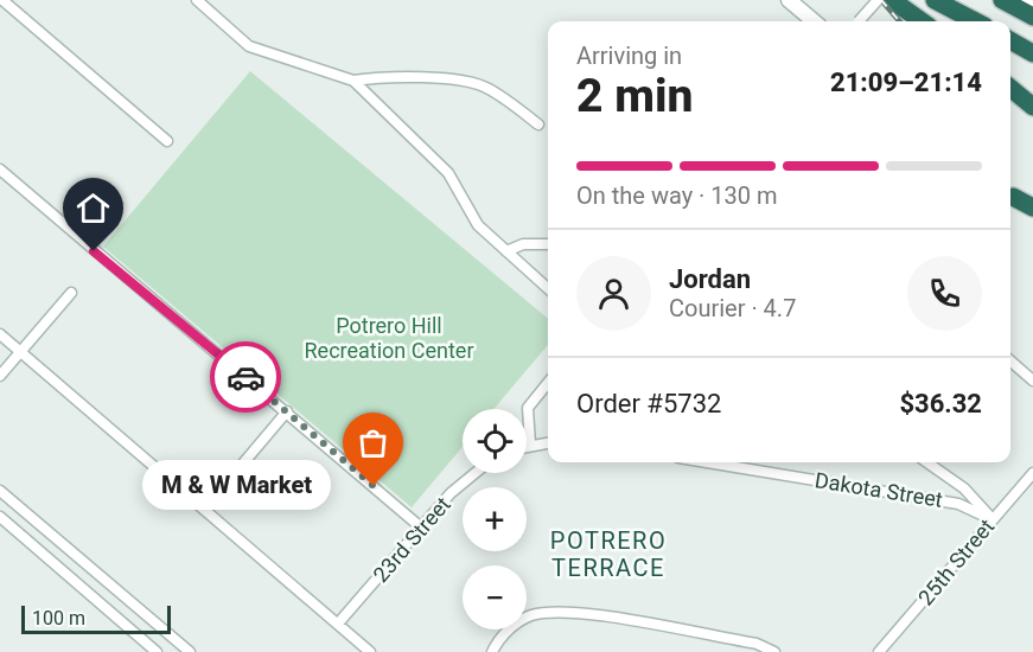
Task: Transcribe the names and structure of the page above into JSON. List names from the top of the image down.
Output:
{
  "streets": {
    "street": ["Dakota Street", "23rd Street", "25th Street"]
  },
  "crossings": [
    ["Dakota Street", "25th Street"]
  ],
  "districts": ["POTRERO TERRACE"],
  "parks": ["Potrero Hill Recreation Center"],
  "places": ["M & W Market"],
  "scale_bar": "100 m",
  "page": {
    "heading": ["2 min", "Arriving in", "21:09–21:14"],
    "panel": [
      "Jordan",
      "Courier · 4.7",
      "Order #5732",
      "$36.32"
    ],
    "bar": "On the way · 130 m",
    "map_buttons": ["+", "−"],
    "bubble": "M & W Market",
    "scale": "100 m"
  }
}
